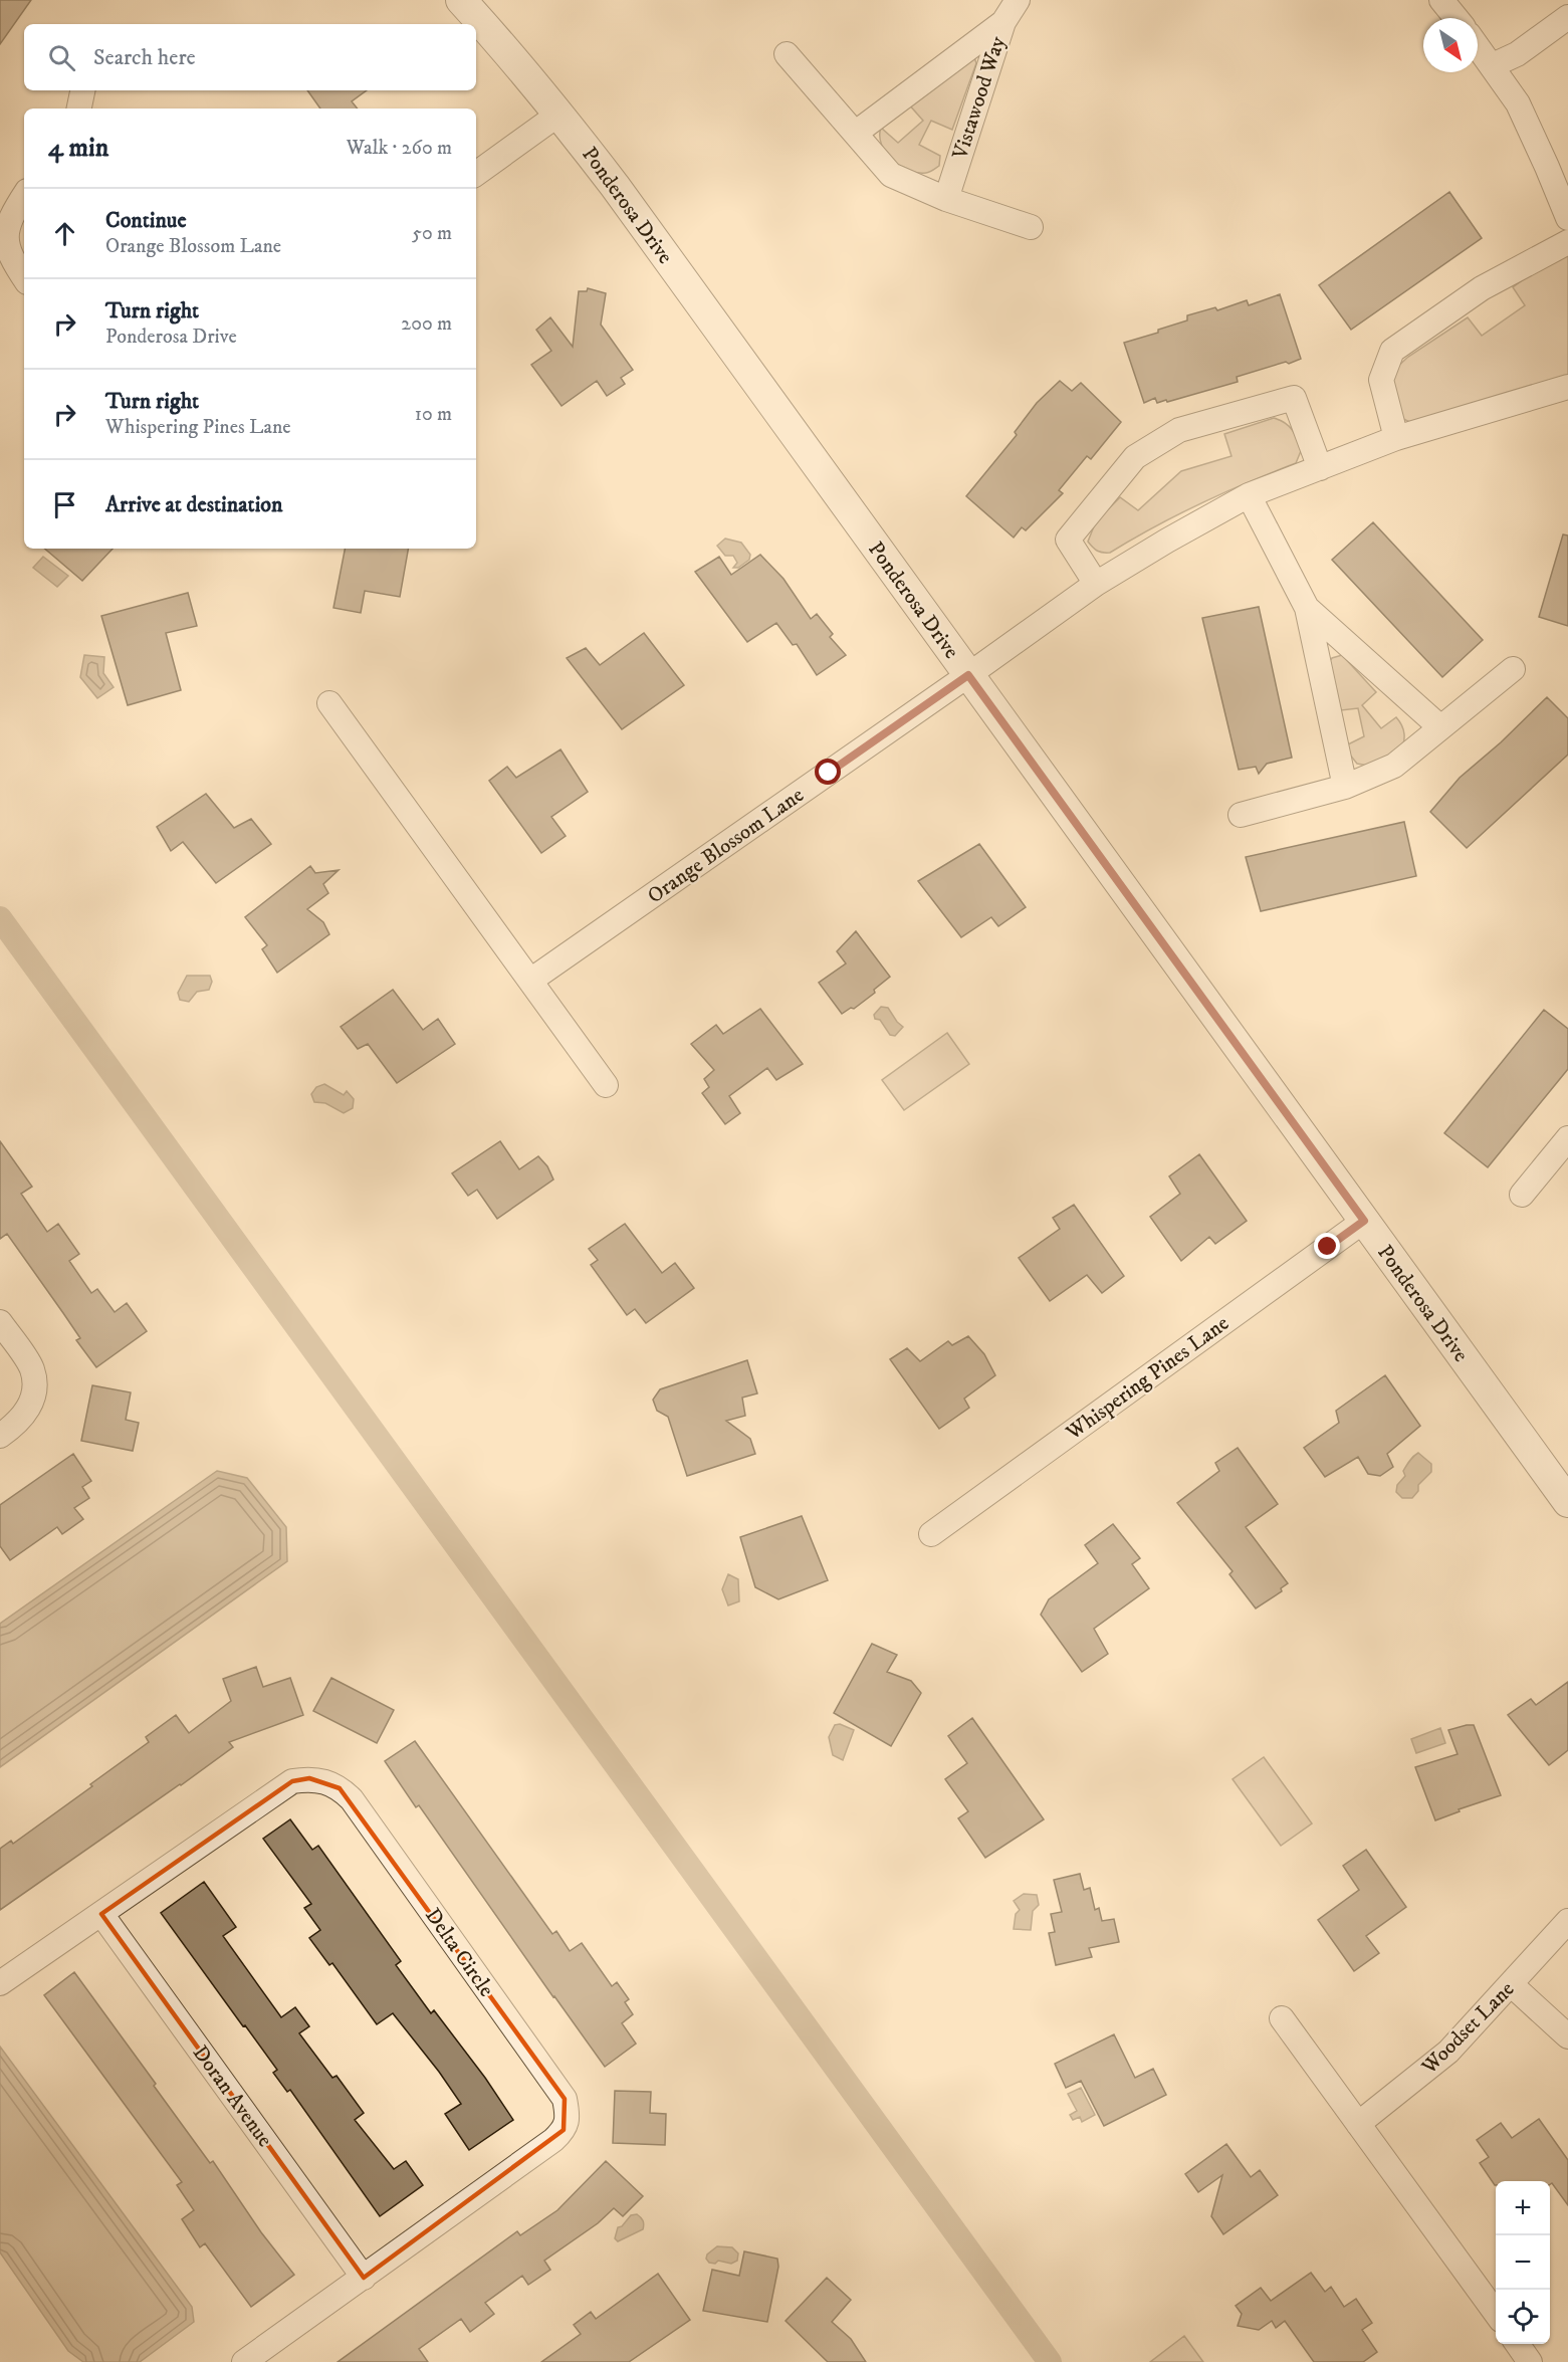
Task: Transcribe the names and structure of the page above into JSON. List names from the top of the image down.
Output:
{
  "streets": {
    "street": [
      "Vistawood Way",
      "Ponderosa Drive",
      "Orange Blossom Lane",
      "Whispering Pines Lane",
      "Delta Circle",
      "Woodset Lane",
      "Doran Avenue"
    ]
  },
  "crossings": [
    ["Ponderosa Drive", "Orange Blossom Lane"],
    ["Ponderosa Drive", "Whispering Pines Lane"],
    ["Delta Circle", "Doran Avenue"]
  ],
  "north": "bottom right",
  "page": {
    "search": "Search here",
    "heading": ["4 min", "Walk · 260 m"],
    "list": [
      ["Continue", "Orange Blossom Lane", "50 m"],
      ["Turn right", "Ponderosa Drive", "200 m"],
      ["Turn right", "Whispering Pines Lane", "10 m"],
      "Arrive at destination"
    ],
    "map_buttons": ["+", "−"]
  }
}
